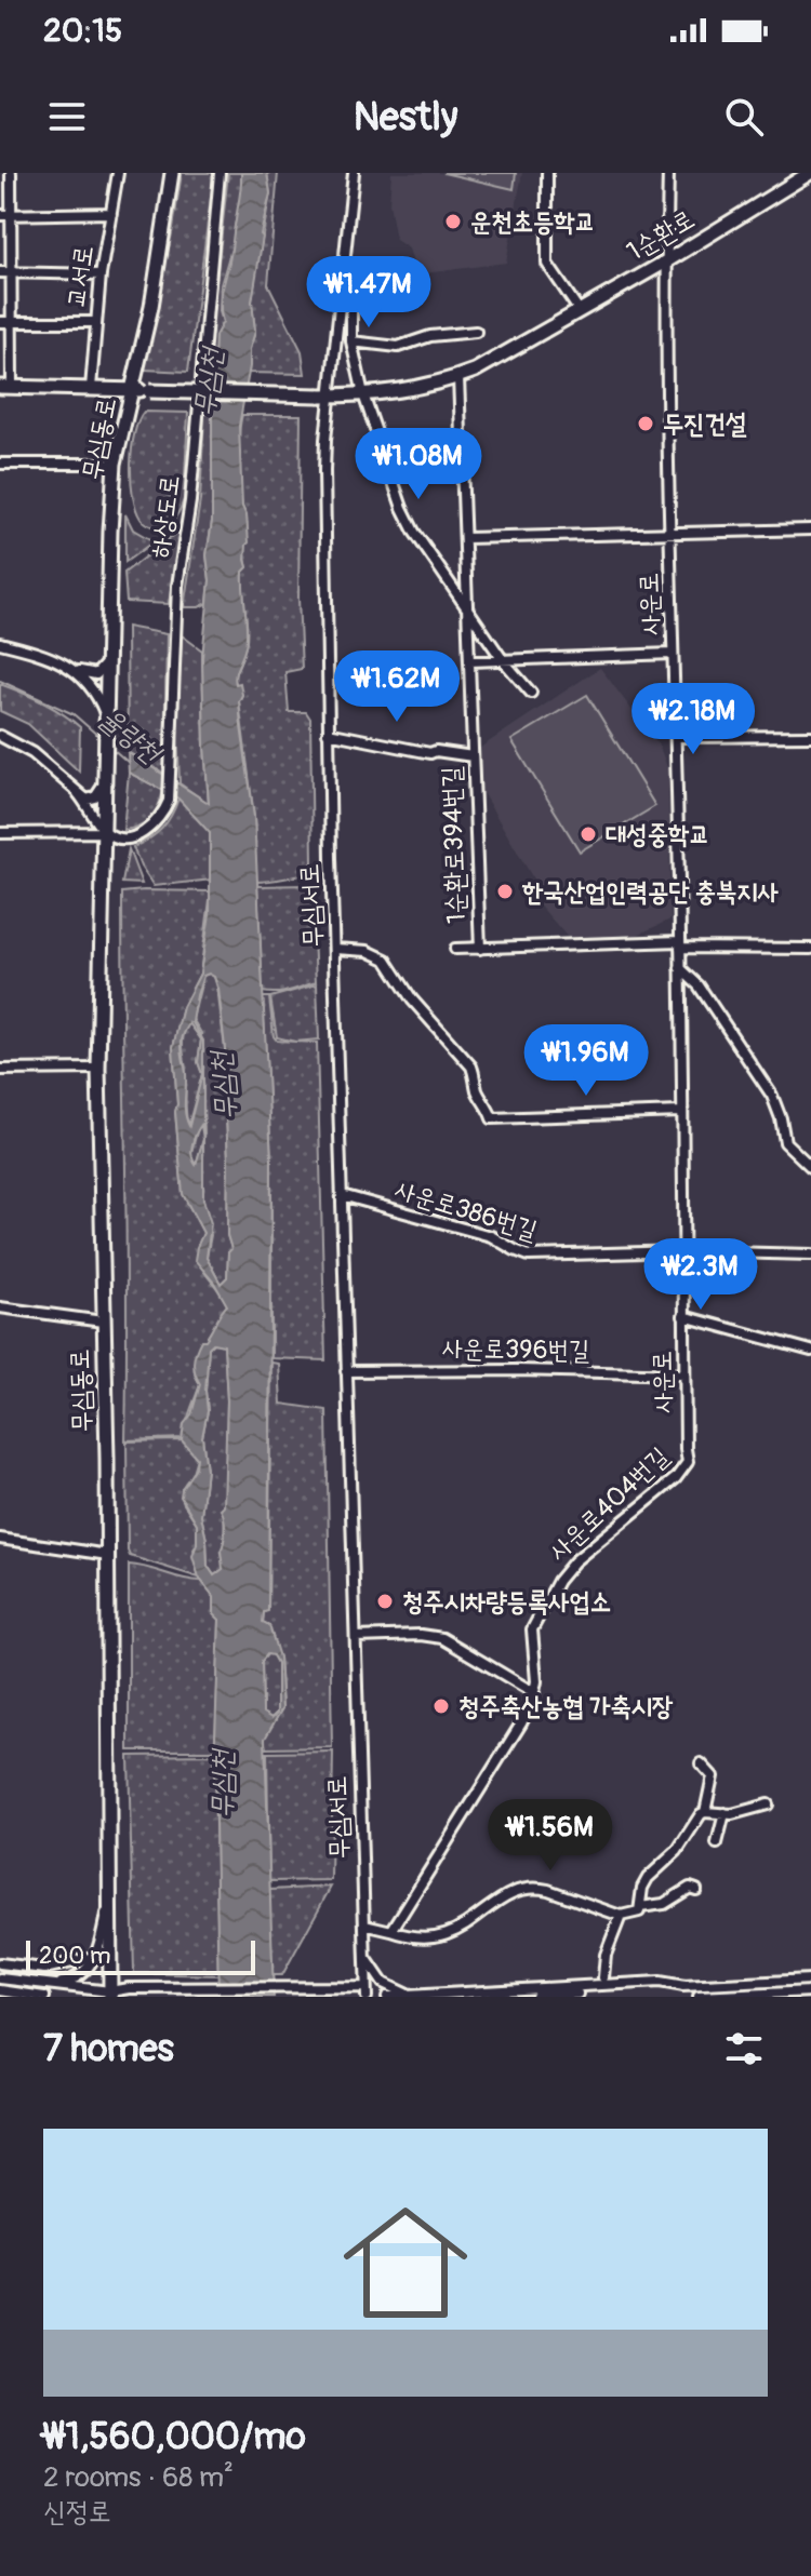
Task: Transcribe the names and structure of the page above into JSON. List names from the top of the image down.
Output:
{
  "streets": {
    "main road": ["1순환로", "무심동로"],
    "street": [
      "교서로",
      "하상도로",
      "사운로",
      "1순환로394번길",
      "무심서로",
      "사운로386번길",
      "사운로396번길",
      "사운로404번길"
    ]
  },
  "crossings": [
    ["1순환로", "무심동로"],
    ["1순환로", "사운로"],
    ["1순환로", "1순환로394번길"],
    ["1순환로", "무심서로"],
    ["무심동로", "하상도로"],
    ["사운로", "사운로386번길"],
    ["사운로", "사운로396번길"],
    ["사운로", "사운로404번길"],
    ["무심서로", "사운로386번길"],
    ["무심서로", "사운로396번길"]
  ],
  "water": ["무심천", "율량천"],
  "places": [
    "운천초등학교",
    "두진건설",
    "대성중학교",
    "한국산업인력공단 충북지사",
    "청주시차량등록사업소",
    "청주축산농협 가축시장"
  ],
  "scale_bar": "200 m",
  "page": {
    "status": "20:15",
    "header": "Nestly",
    "price": [
      "₩1.47M",
      "₩1.08M",
      "₩1.62M",
      "₩2.18M",
      "₩1.96M",
      "₩2.3M",
      "₩1.56M"
    ],
    "scale": "200 m",
    "heading": "7 homes",
    "list": [
      {
        "name": "₩1,560,000/mo",
        "note": "2 rooms · 68 m² · 신정로"
      }
    ]
  }
}
